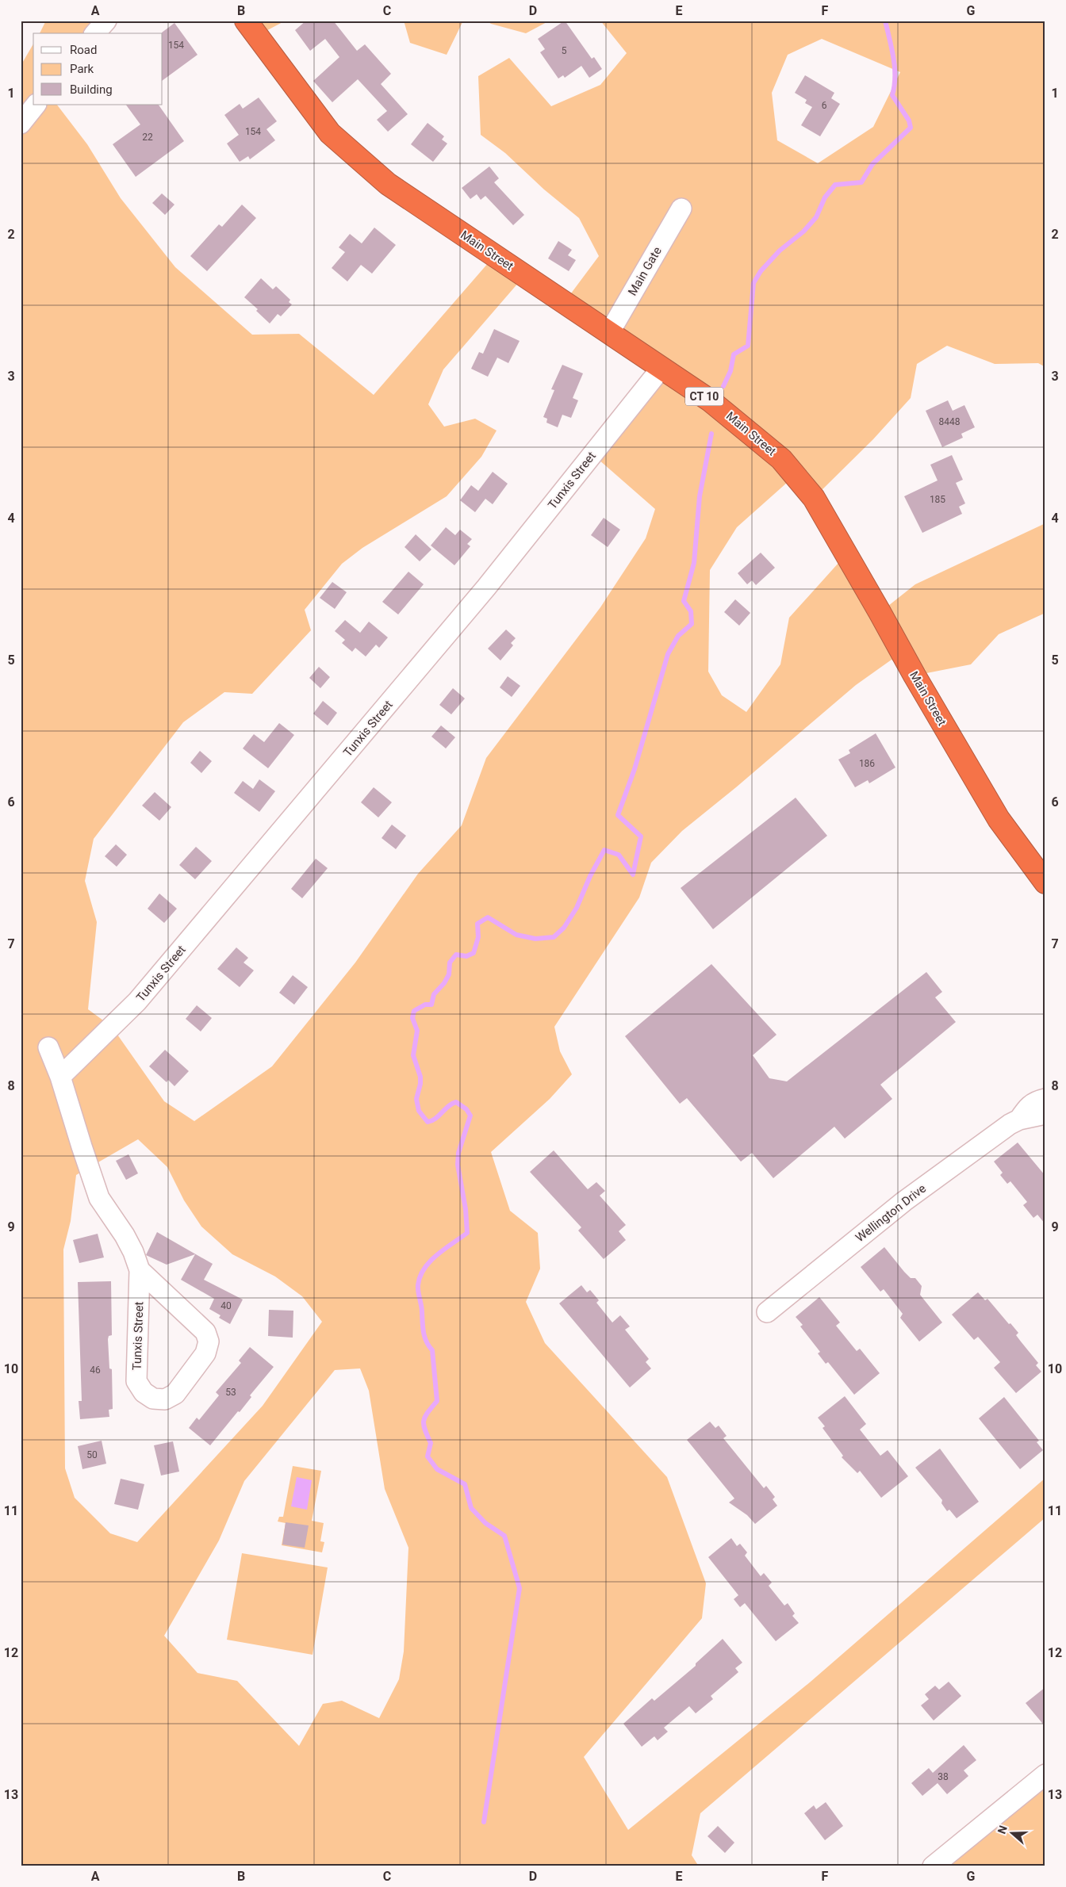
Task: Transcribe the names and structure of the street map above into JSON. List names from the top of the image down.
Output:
{
  "streets": {
    "highway": ["Main Street", "CT 10"],
    "street": ["Main Gate", "Tunxis Street", "Wellington Drive"]
  },
  "crossings": [
    ["Main Street", "Main Gate"],
    ["Main Street", "Tunxis Street"]
  ],
  "house_numbers": [
    "154",
    "5",
    "6",
    "154",
    "22",
    "8448",
    "185",
    "186",
    "40",
    "46",
    "53",
    "50",
    "38"
  ],
  "legend": ["Road", "Park", "Building"],
  "north": "left",
  "grid": {
    "columns": [
      "A",
      "B",
      "C",
      "D",
      "E",
      "F",
      "G"
    ],
    "rows": [
      "1",
      "2",
      "3",
      "4",
      "5",
      "6",
      "7",
      "8",
      "9",
      "10",
      "11",
      "12",
      "13"
    ]
  }
}
